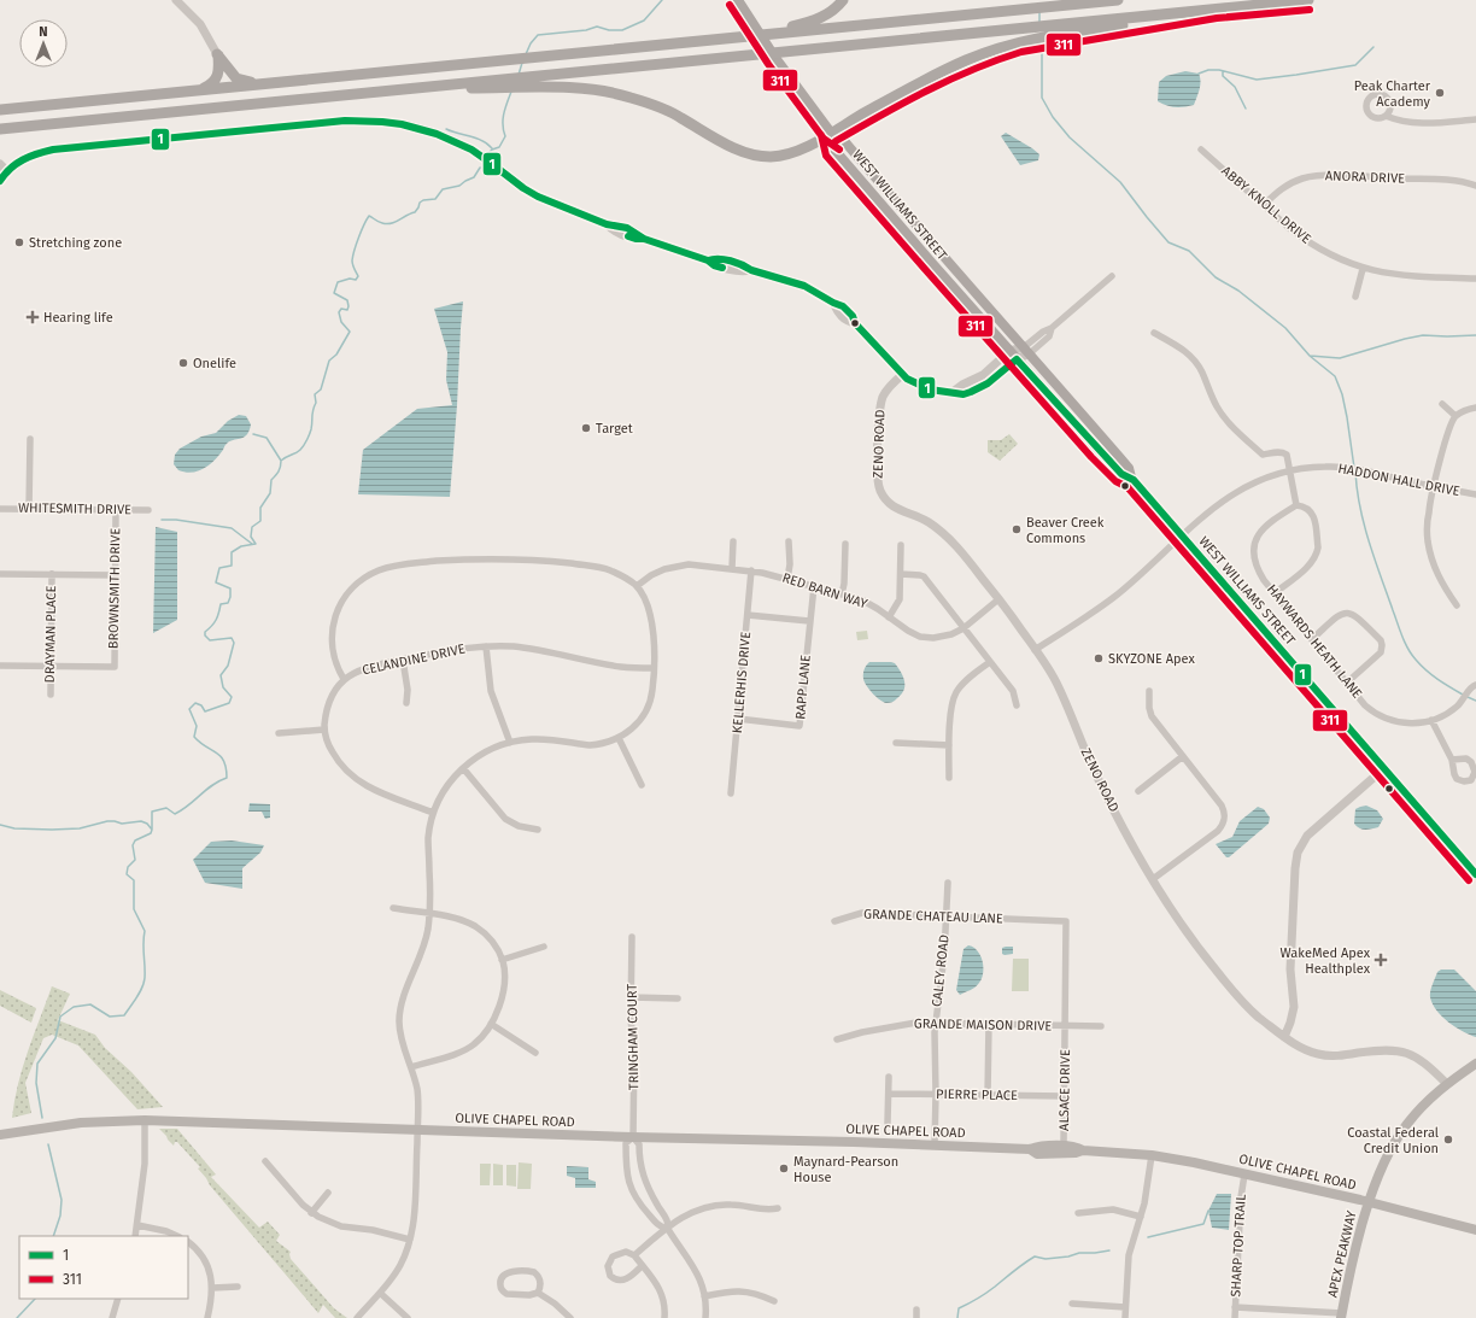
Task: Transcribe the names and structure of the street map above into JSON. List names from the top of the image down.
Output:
{
  "streets": {
    "main road": ["WEST WILLIAMS STREET", "OLIVE CHAPEL ROAD", "APEX PEAKWAY"],
    "street": [
      "ANORA DRIVE",
      "ABBY KNOLL DRIVE",
      "ZENO ROAD",
      "HADDON HALL DRIVE",
      "WHITESMITH DRIVE",
      "BROWNSMITH DRIVE",
      "RED BARN WAY",
      "DRAYMAN PLACE",
      "HAYWARDS HEATH LANE",
      "CELANDINE DRIVE",
      "KELLERHIS DRIVE",
      "RAPP LANE",
      "GRANDE CHATEAU LANE",
      "CALEY ROAD",
      "GRANDE MAISON DRIVE",
      "TRINGHAM COURT",
      "ALSACE DRIVE",
      "PIERRE PLACE",
      "SHARP TOP TRAIL"
    ]
  },
  "crossings": [
    ["ANORA DRIVE", "ABBY KNOLL DRIVE"],
    ["WEST WILLIAMS STREET", "HADDON HALL DRIVE"],
    ["ZENO ROAD", "HADDON HALL DRIVE"],
    ["ZENO ROAD", "RED BARN WAY"],
    ["ZENO ROAD", "APEX PEAKWAY"],
    ["WHITESMITH DRIVE", "BROWNSMITH DRIVE"],
    ["BROWNSMITH DRIVE", "DRAYMAN PLACE"],
    ["RED BARN WAY", "KELLERHIS DRIVE"],
    ["RED BARN WAY", "RAPP LANE"],
    ["KELLERHIS DRIVE", "RAPP LANE"],
    ["GRANDE CHATEAU LANE", "CALEY ROAD"],
    ["GRANDE CHATEAU LANE", "ALSACE DRIVE"],
    ["CALEY ROAD", "GRANDE MAISON DRIVE"],
    ["CALEY ROAD", "PIERRE PLACE"],
    ["CALEY ROAD", "OLIVE CHAPEL ROAD"],
    ["GRANDE MAISON DRIVE", "ALSACE DRIVE"],
    ["TRINGHAM COURT", "OLIVE CHAPEL ROAD"],
    ["ALSACE DRIVE", "PIERRE PLACE"],
    ["ALSACE DRIVE", "OLIVE CHAPEL ROAD"],
    ["OLIVE CHAPEL ROAD", "SHARP TOP TRAIL"],
    ["OLIVE CHAPEL ROAD", "APEX PEAKWAY"]
  ],
  "places": {
    "other": [
      "Peak Charter Academy",
      "Stretching zone",
      "Onelife",
      "Target",
      "Beaver Creek Commons",
      "SKYZONE Apex",
      "Coastal Federal Credit Union",
      "Maynard-Pearson House"
    ],
    "health": ["Hearing life", "WakeMed Apex Healthplex"]
  },
  "lines": ["transit line 311", "transit line 1"],
  "legend": ["1", "311"],
  "north": "top"
}
